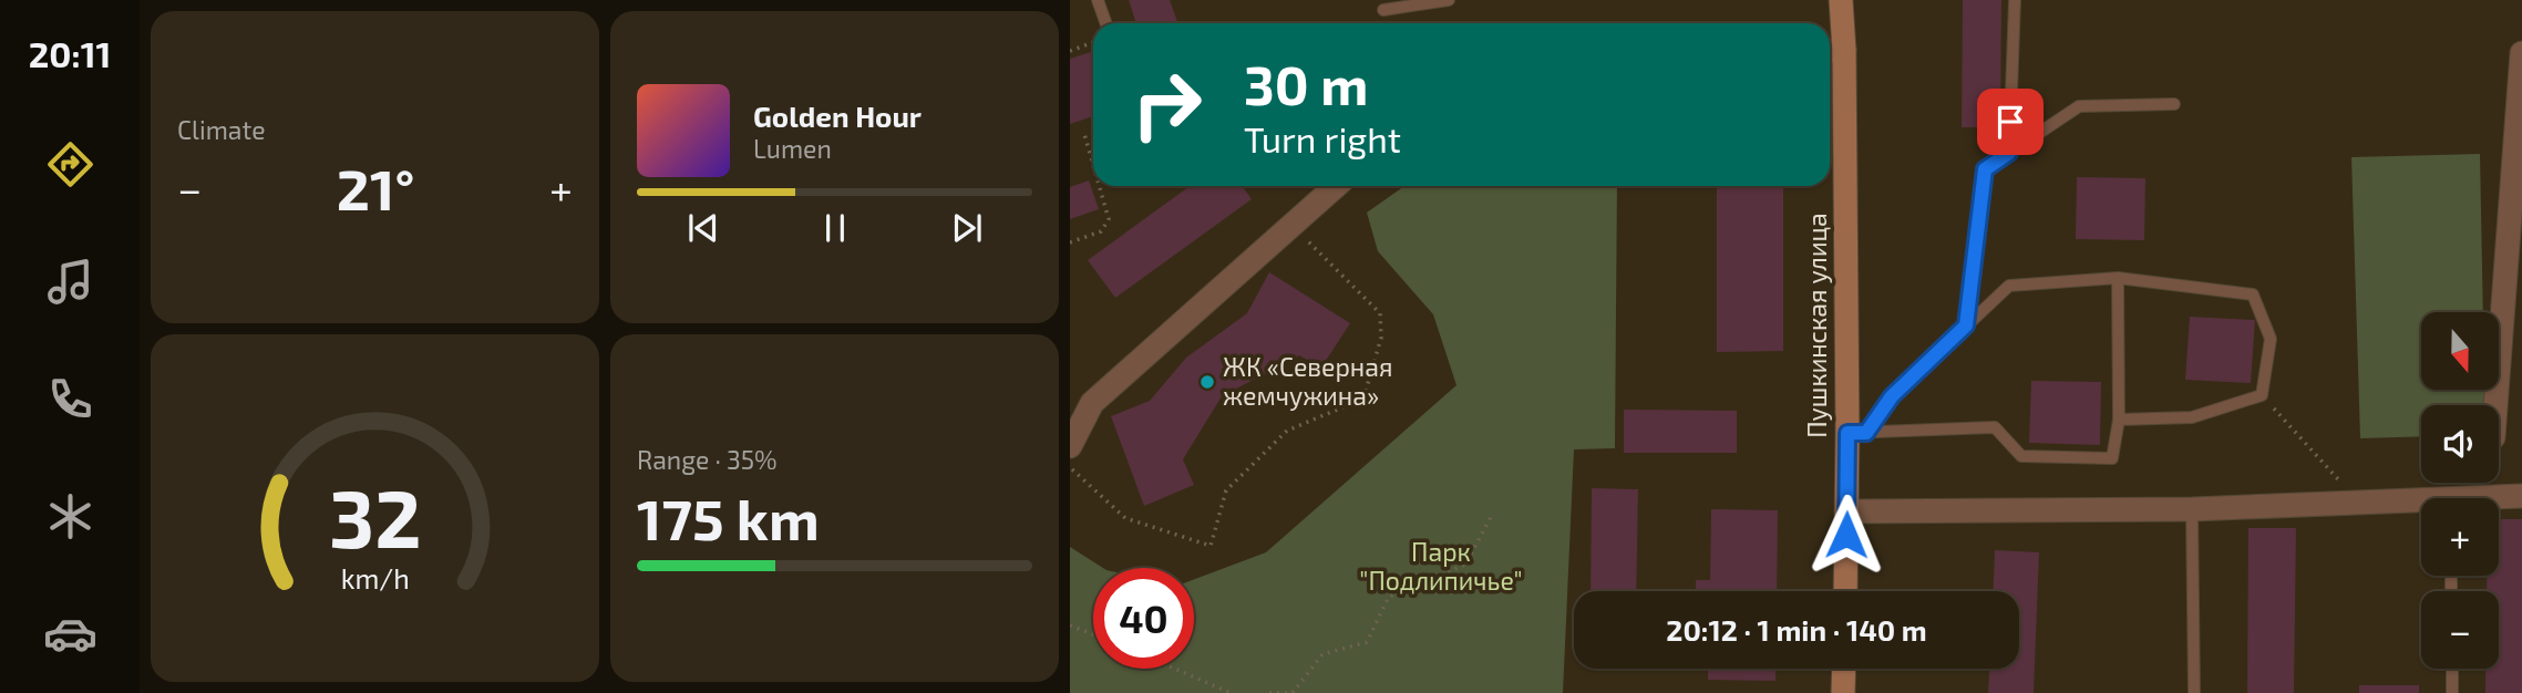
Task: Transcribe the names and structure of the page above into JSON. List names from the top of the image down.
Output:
{
  "streets": {
    "street": ["Пушкинская улица"]
  },
  "parks": ["Парк \"Подлипичье\""],
  "places": ["ЖК «Северная жемчужина»"],
  "north": "bottom",
  "page": {
    "tabs": "20:11",
    "tile": [
      "Climate",
      ["Range · 35%", "175 km"]
    ],
    "turn": ["30 m", "Turn right"],
    "song": ["Golden Hour", "Lumen"],
    "heat": ["−", "21°", "+"],
    "map_buttons": ["+", "−"],
    "limit": "40",
    "trip": "20:12 · 1 min · 140 m",
    "gauge": ["32", "km/h"]
  }
}
